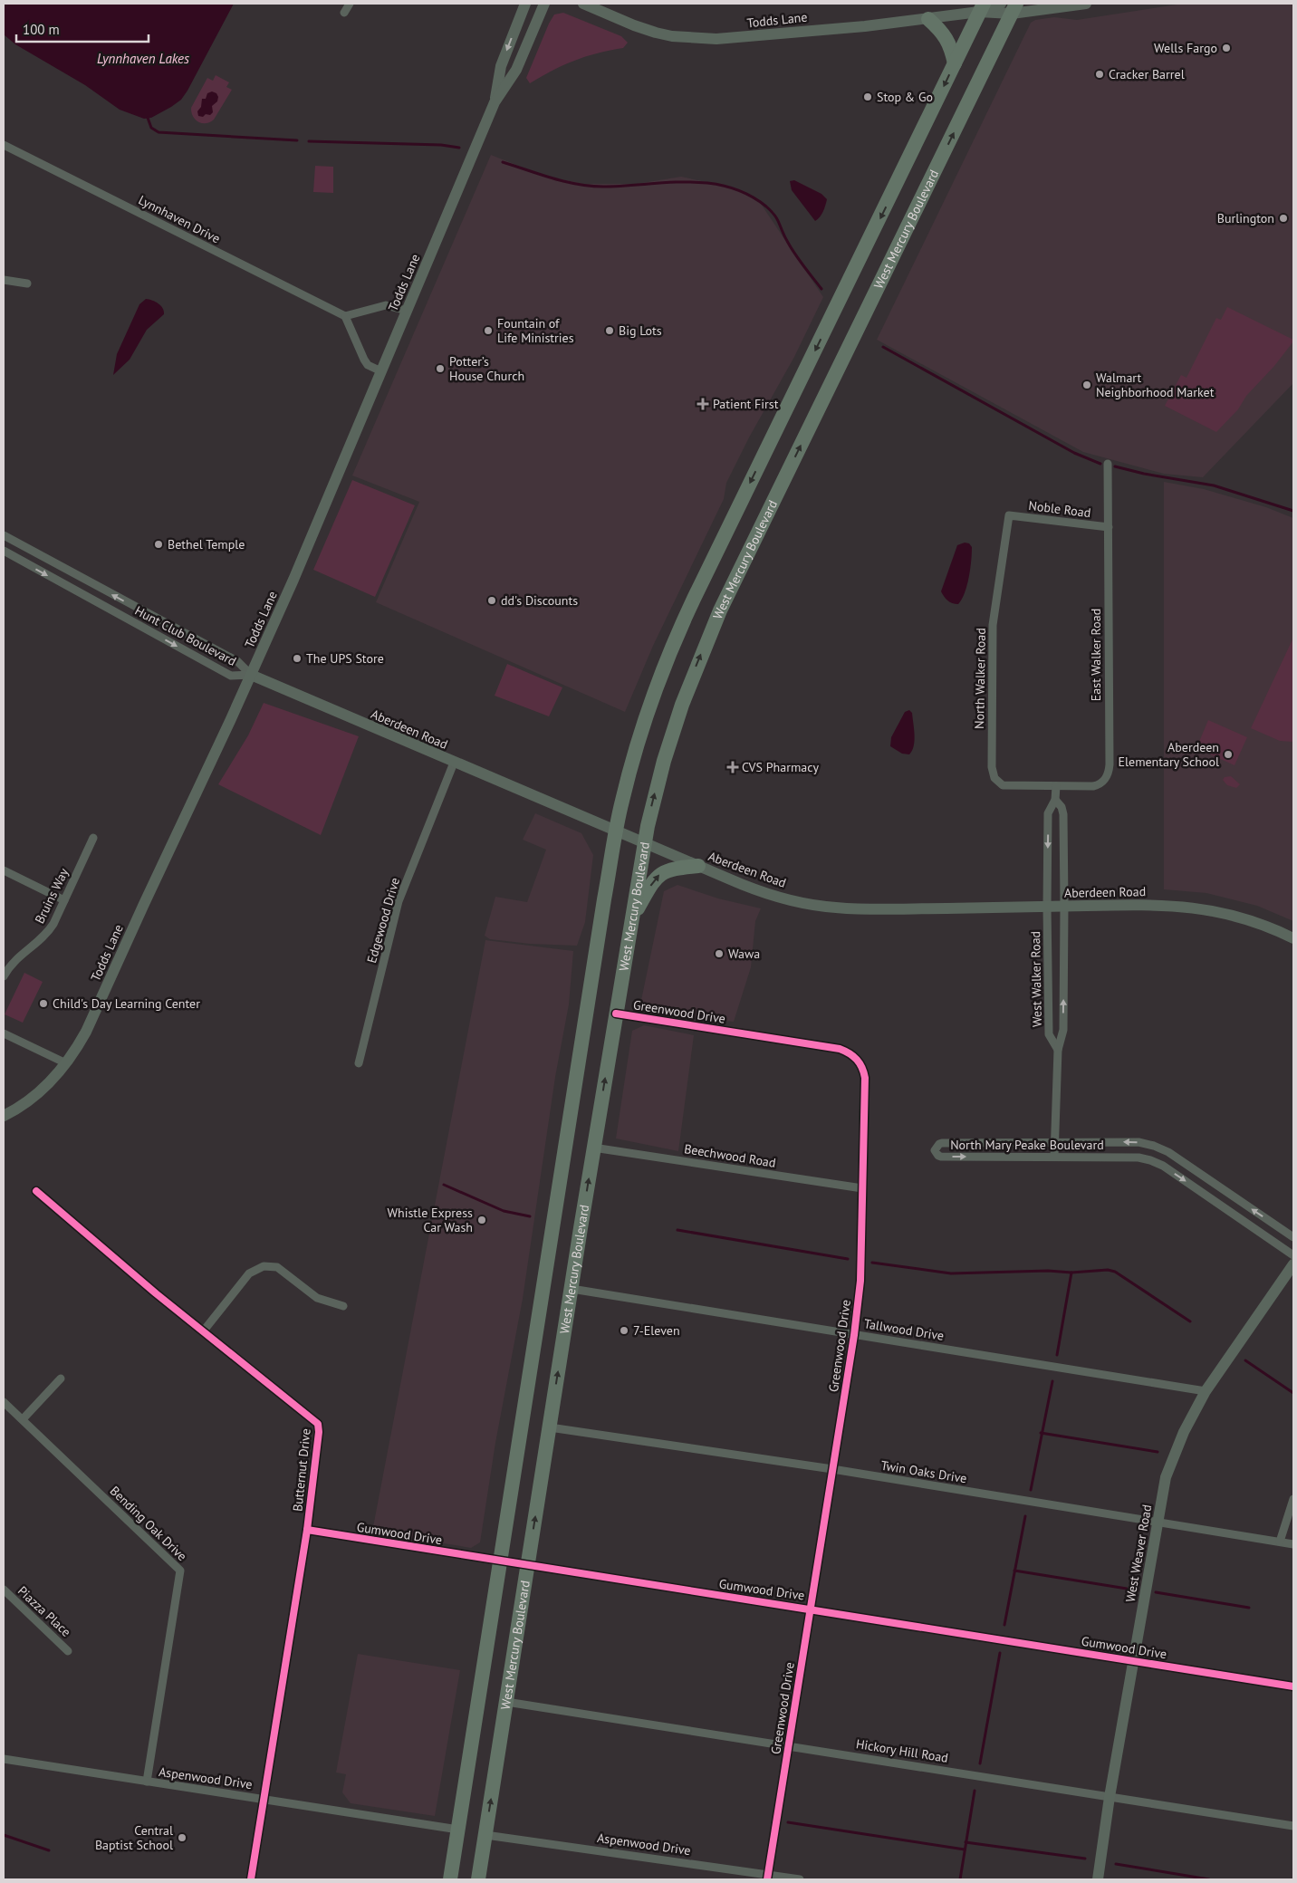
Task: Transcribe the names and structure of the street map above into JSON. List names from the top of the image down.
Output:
{
  "streets": {
    "highway": ["West Mercury Boulevard"],
    "main road": ["Todds Lane", "Aberdeen Road", "West Weaver Road"],
    "street": [
      "Lynnhaven Drive",
      "Noble Road",
      "Hunt Club Boulevard",
      "East Walker Road",
      "North Walker Road",
      "Bruins Way",
      "Edgewood Drive",
      "West Walker Road",
      "Greenwood Drive",
      "North Mary Peake Boulevard",
      "Beechwood Road",
      "Tallwood Drive",
      "Butternut Drive",
      "Twin Oaks Drive",
      "Bending Oak Drive",
      "Gumwood Drive",
      "Piazza Place",
      "Hickory Hill Road",
      "Aspenwood Drive"
    ]
  },
  "crossings": [
    ["Todds Lane", "Hunt Club Boulevard"],
    ["Todds Lane", "Aberdeen Road"],
    ["West Mercury Boulevard", "Aberdeen Road"],
    ["West Mercury Boulevard", "Greenwood Drive"],
    ["West Mercury Boulevard", "Beechwood Road"],
    ["West Mercury Boulevard", "Tallwood Drive"],
    ["West Mercury Boulevard", "Twin Oaks Drive"],
    ["West Mercury Boulevard", "Gumwood Drive"],
    ["West Mercury Boulevard", "Hickory Hill Road"],
    ["West Mercury Boulevard", "Aspenwood Drive"],
    ["Noble Road", "East Walker Road"],
    ["Noble Road", "North Walker Road"],
    ["Hunt Club Boulevard", "Aberdeen Road"],
    ["East Walker Road", "North Walker Road"],
    ["Aberdeen Road", "Edgewood Drive"],
    ["Aberdeen Road", "West Walker Road"],
    ["West Walker Road", "North Mary Peake Boulevard"],
    ["Greenwood Drive", "Beechwood Road"],
    ["Greenwood Drive", "Tallwood Drive"],
    ["Greenwood Drive", "Twin Oaks Drive"],
    ["Greenwood Drive", "Gumwood Drive"],
    ["Greenwood Drive", "Hickory Hill Road"],
    ["Greenwood Drive", "Aspenwood Drive"],
    ["Tallwood Drive", "West Weaver Road"],
    ["Butternut Drive", "Gumwood Drive"],
    ["Butternut Drive", "Aspenwood Drive"],
    ["Twin Oaks Drive", "West Weaver Road"],
    ["Bending Oak Drive", "Aspenwood Drive"],
    ["Gumwood Drive", "West Weaver Road"],
    ["West Weaver Road", "Hickory Hill Road"]
  ],
  "water": ["Lynnhaven Lakes"],
  "places": {
    "other": [
      "Wells Fargo",
      "Cracker Barrel",
      "Stop & Go",
      "Burlington",
      "Fountain of Life Ministries",
      "Big Lots",
      "Potter’s House Church",
      "Walmart Neighborhood Market",
      "Bethel Temple",
      "dd's Discounts",
      "The UPS Store",
      "Aberdeen Elementary School",
      "Wawa",
      "Child's Day Learning Center",
      "Whistle Express Car Wash",
      "7-Eleven",
      "Central Baptist School"
    ],
    "health": ["Patient First", "CVS Pharmacy"]
  },
  "scale_bar": "100 m"
}
